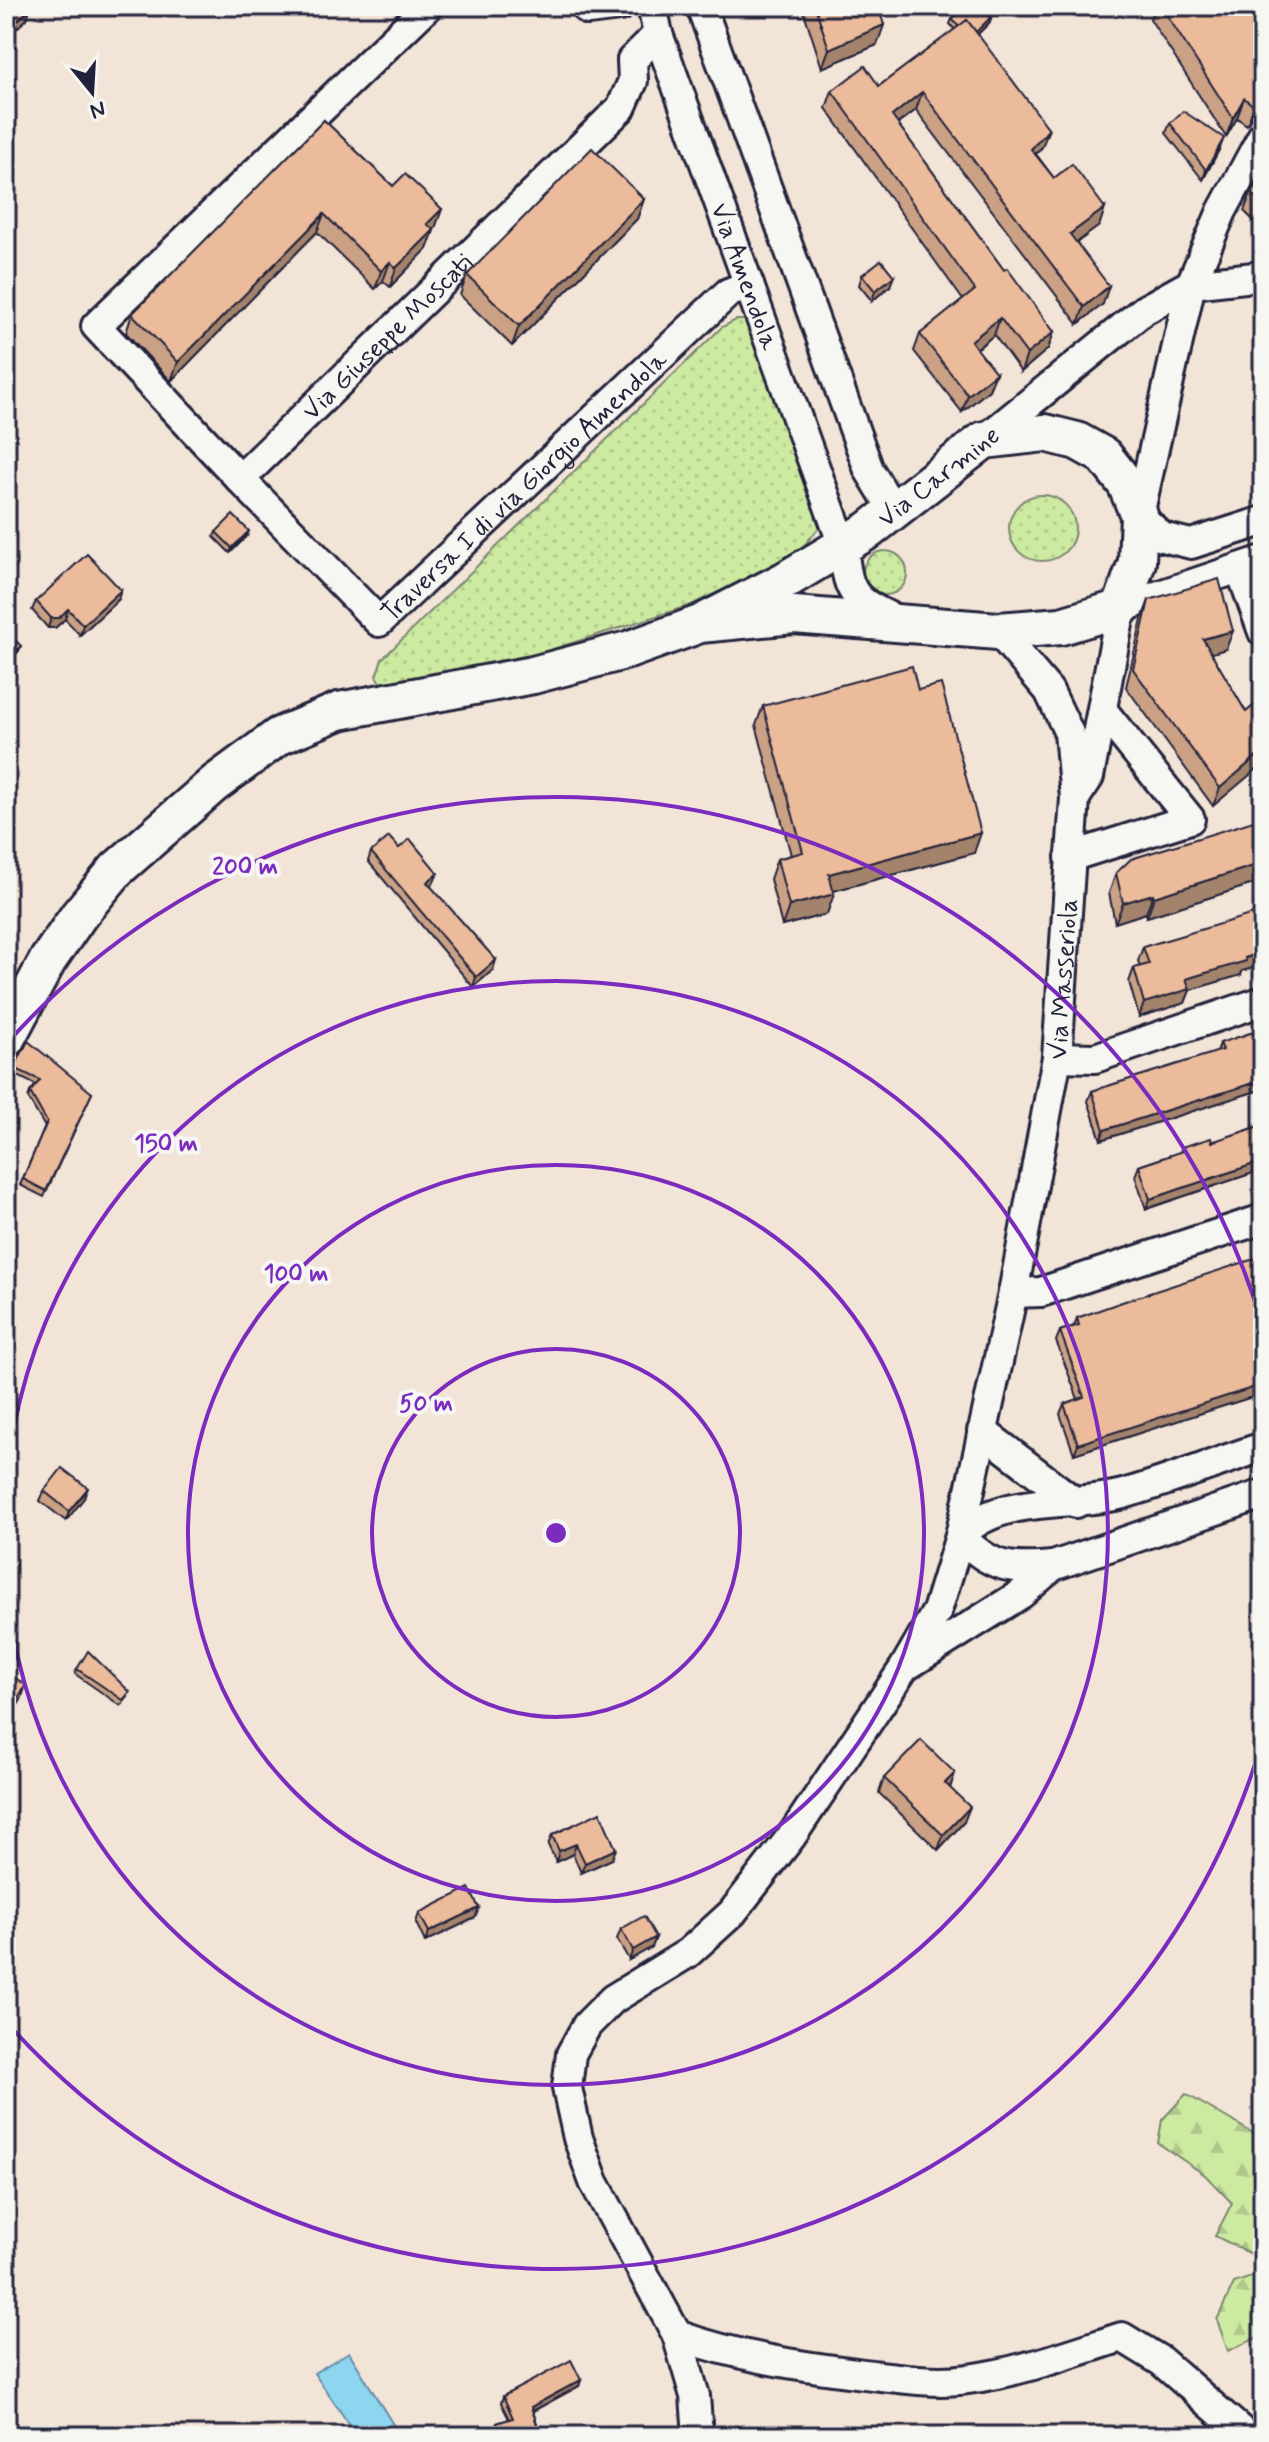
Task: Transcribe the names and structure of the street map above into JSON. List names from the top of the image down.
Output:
{
  "streets": {
    "main road": ["Via Carmine", "Via Masseriola"],
    "street": ["Via Amendola", "Via Giuseppe Moscati", "Traversa I di via Giorgio Amendola"]
  },
  "crossings": [
    ["Via Amendola", "Via Giuseppe Moscati"],
    ["Via Amendola", "Via Carmine"],
    ["Via Amendola", "Traversa I di via Giorgio Amendola"],
    ["Via Amendola", "Via Masseriola"],
    ["Via Giuseppe Moscati", "Traversa I di via Giorgio Amendola"],
    ["Via Carmine", "Via Masseriola"]
  ],
  "north": "bottom",
  "rings": [
    "200 m",
    "150 m",
    "100 m",
    "50 m"
  ]
}
